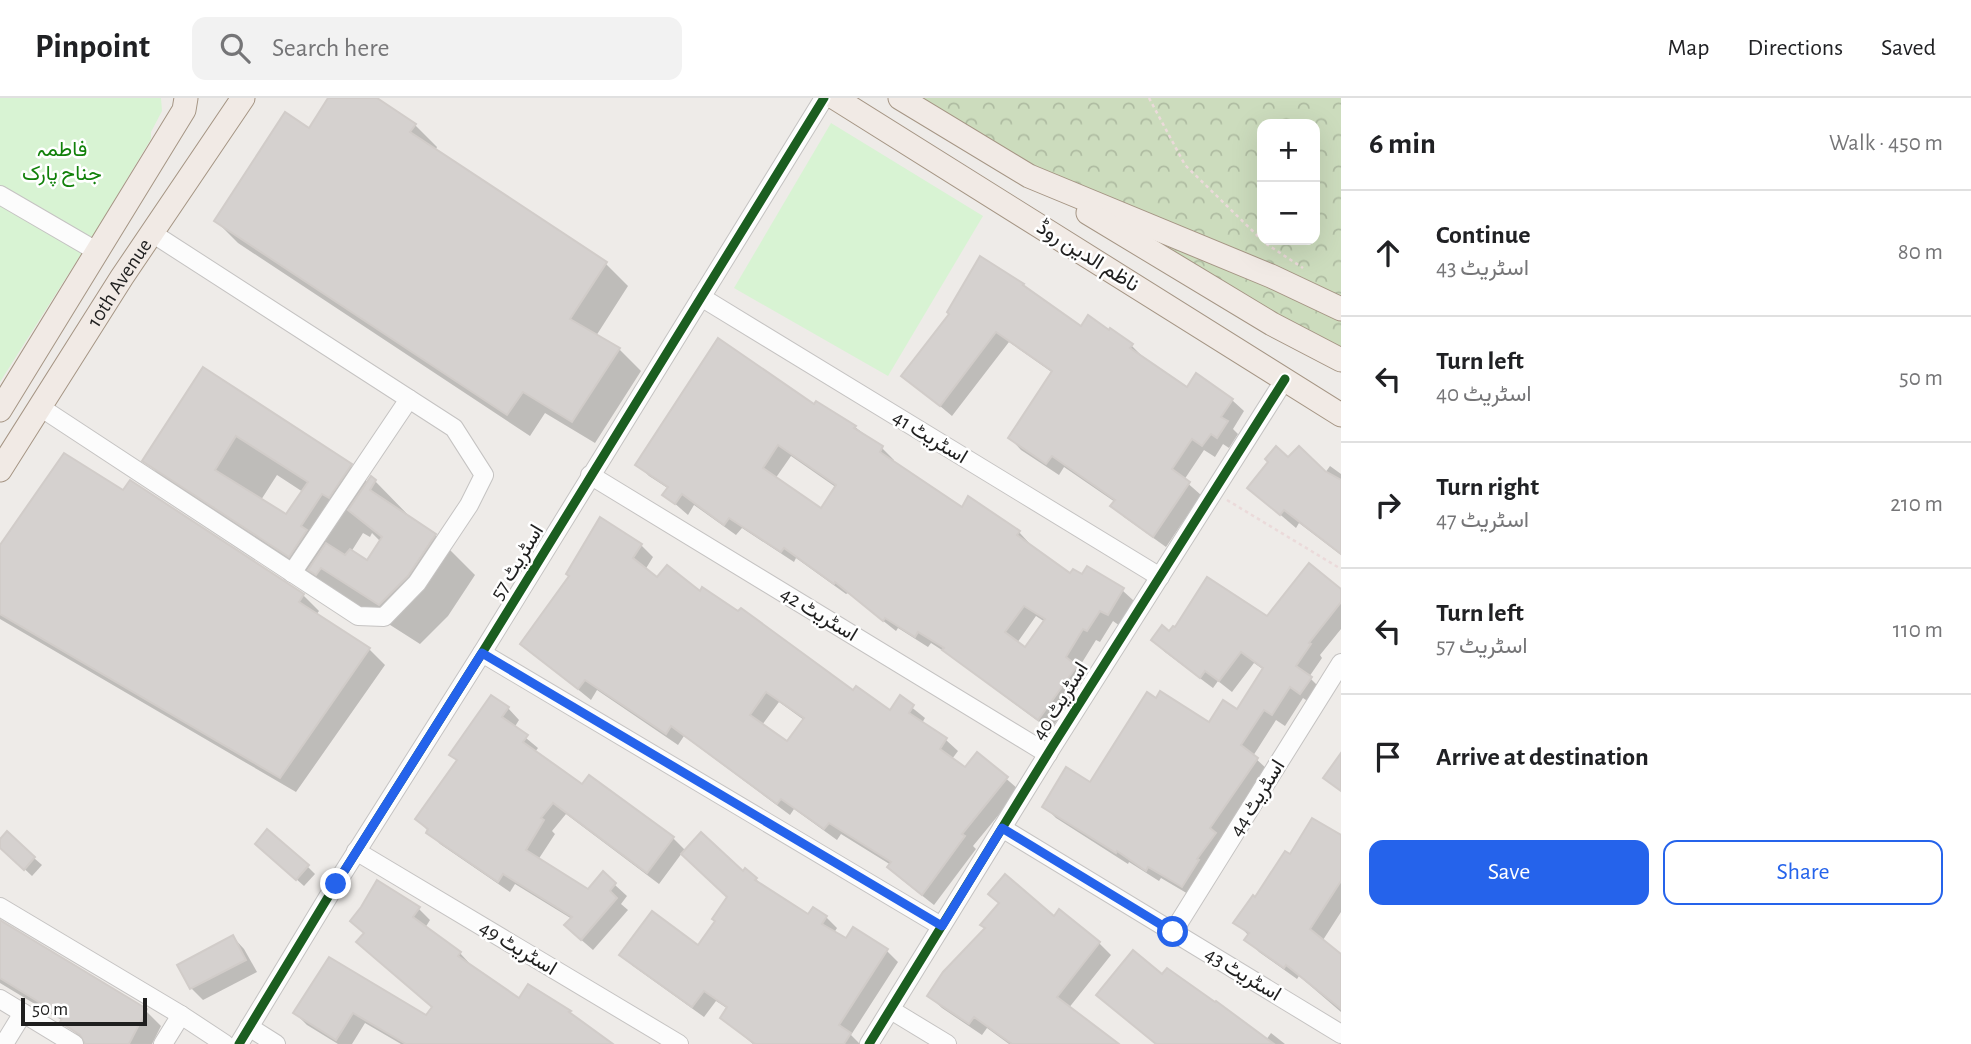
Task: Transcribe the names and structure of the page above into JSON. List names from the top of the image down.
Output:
{
  "streets": {
    "main road": ["ناظم الدین روڈ", "10th Avenue"],
    "street": [
      "اسٹریٹ 41",
      "اسٹریٹ 57",
      "اسٹریٹ 42",
      "اسٹریٹ 40",
      "اسٹریٹ 44",
      "اسٹریٹ 49",
      "اسٹریٹ 43"
    ]
  },
  "crossings": [
    ["ناظم الدین روڈ", "اسٹریٹ 40"],
    ["اسٹریٹ 41", "اسٹریٹ 57"],
    ["اسٹریٹ 41", "اسٹریٹ 40"],
    ["اسٹریٹ 57", "اسٹریٹ 42"],
    ["اسٹریٹ 57", "اسٹریٹ 49"],
    ["اسٹریٹ 42", "اسٹریٹ 40"],
    ["اسٹریٹ 40", "اسٹریٹ 43"],
    ["اسٹریٹ 44", "اسٹریٹ 43"]
  ],
  "parks": ["فاطمہ جناح پارک"],
  "scale_bar": "50 m",
  "page": {
    "header": "Pinpoint",
    "search": "Search here",
    "nav": ["Map", "Directions", "Saved"],
    "heading": ["6 min", "Walk · 450 m"],
    "map_buttons": ["+", "−"],
    "list": [
      ["Continue", "اسٹریٹ 43", "80 m"],
      ["Turn left", "اسٹریٹ 40", "50 m"],
      ["Turn right", "اسٹریٹ 47", "210 m"],
      ["Turn left", "اسٹریٹ 57", "110 m"],
      "Arrive at destination"
    ],
    "buttons": ["Save", "Share"],
    "scale": "50 m"
  }
}
